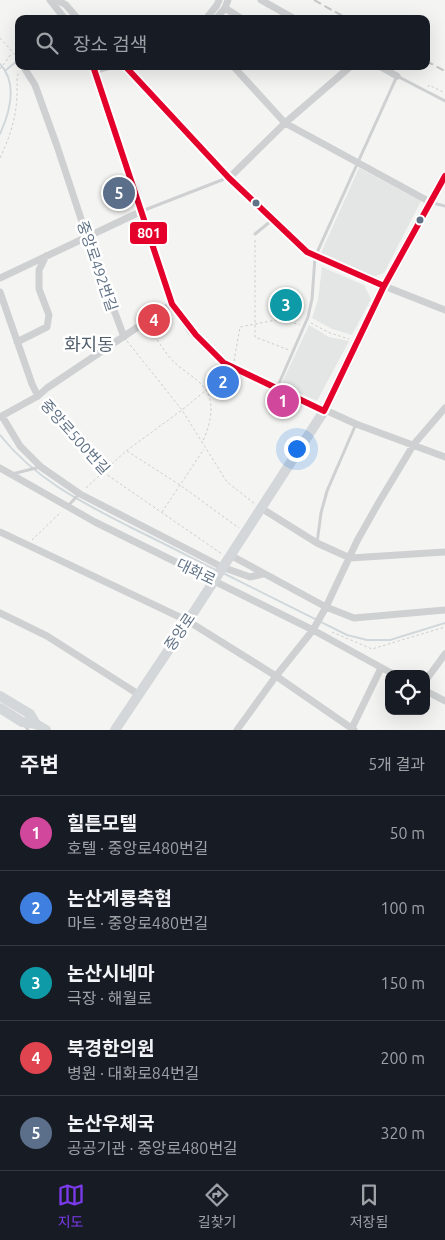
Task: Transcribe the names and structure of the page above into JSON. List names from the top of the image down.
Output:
{
  "streets": {
    "main road": ["중앙로"],
    "street": ["중앙로492번길", "중앙로500번길", "대화로"]
  },
  "crossings": [
    ["중앙로500번길", "중앙로"],
    ["대화로", "중앙로"]
  ],
  "districts": ["화지동"],
  "lines": ["transit line 801"],
  "page": {
    "search": "장소 검색",
    "pins": [
      "5",
      "3",
      "4",
      "2",
      "1"
    ],
    "heading": ["주변", "5개 결과"],
    "list": [
      {
        "mark": "1",
        "name": "힐튼모텔",
        "note": "호텔 · 중앙로480번길",
        "value": "50 m"
      },
      {
        "mark": "2",
        "name": "논산계룡축협",
        "note": "마트 · 중앙로480번길",
        "value": "100 m"
      },
      {
        "mark": "3",
        "name": "논산시네마",
        "note": "극장 · 해월로",
        "value": "150 m"
      },
      {
        "mark": "4",
        "name": "북경한의원",
        "note": "병원 · 대화로84번길",
        "value": "200 m"
      },
      {
        "mark": "5",
        "name": "논산우체국",
        "note": "공공기관 · 중앙로480번길",
        "value": "320 m"
      }
    ],
    "nav": ["지도", "길찾기", "저장됨"]
  }
}
